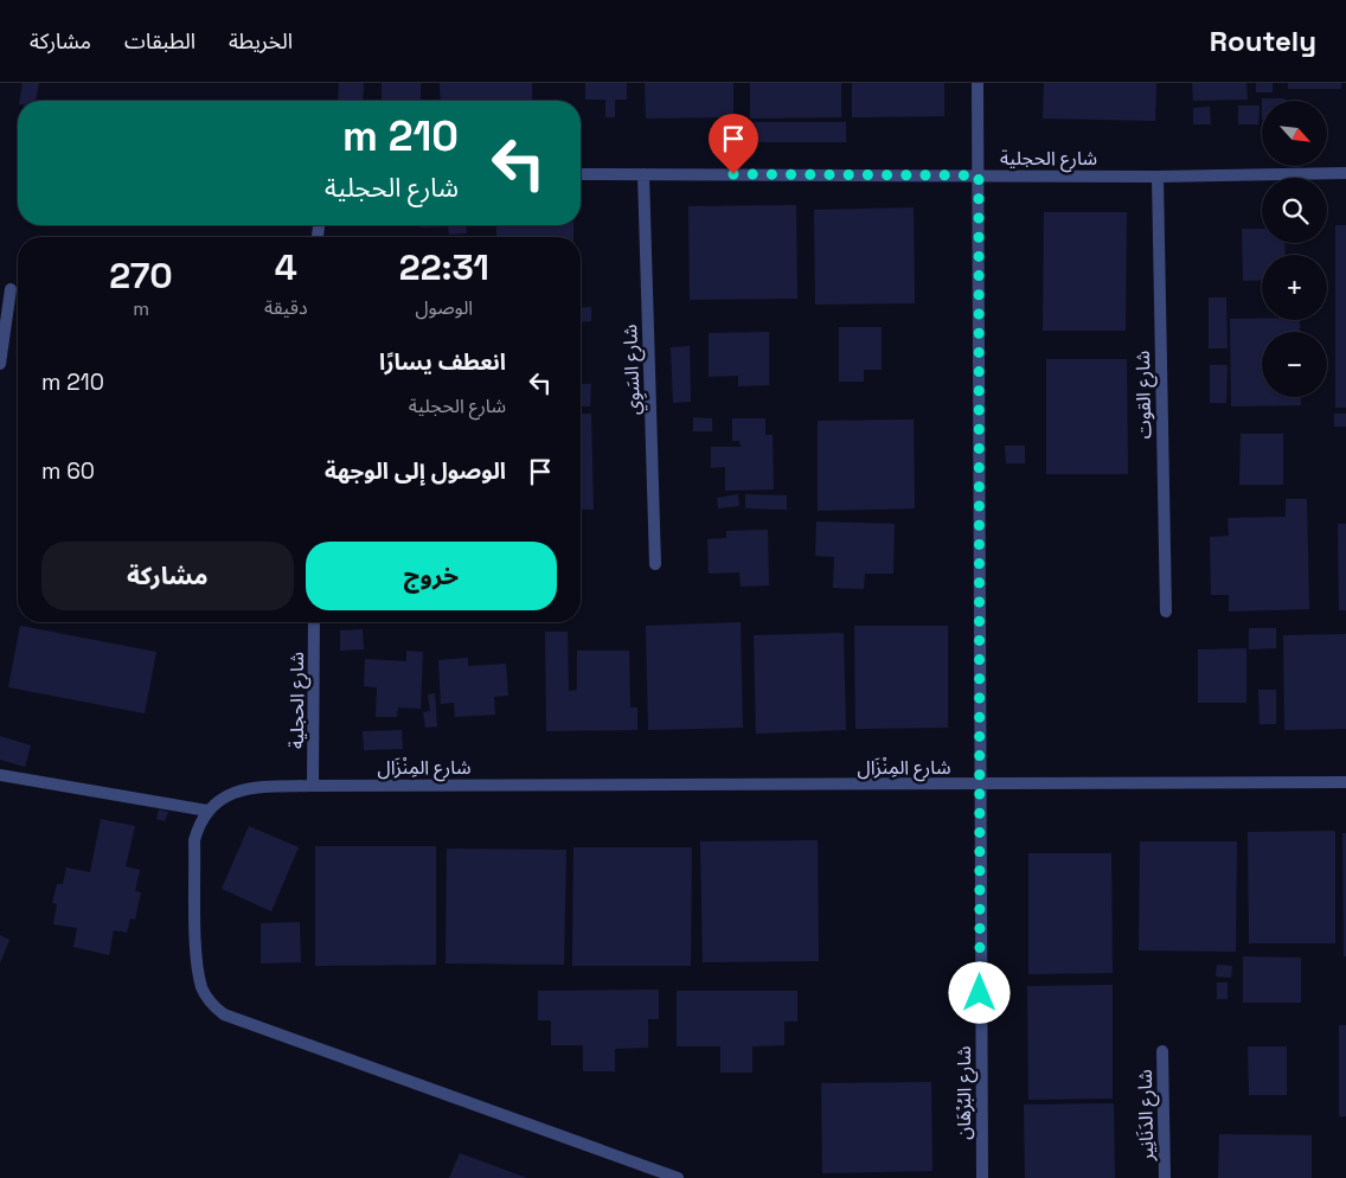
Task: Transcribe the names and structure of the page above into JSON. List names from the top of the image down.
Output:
{
  "streets": {
    "street": [
      "شارع الحجلية",
      "شارع السَوِي",
      "شارع القوت",
      "شارع المِنْزَال",
      "شارع البُرْهَان",
      "شارع الدَنَانِير"
    ]
  },
  "crossings": [
    ["شارع الحجلية", "شارع السَوِي"],
    ["شارع الحجلية", "شارع القوت"],
    ["شارع الحجلية", "شارع المِنْزَال"],
    ["شارع الحجلية", "شارع البُرْهَان"],
    ["شارع المِنْزَال", "شارع البُرْهَان"]
  ],
  "north": "bottom right",
  "page": {
    "header": "Routely",
    "nav": ["الخريطة", "الطبقات", "مشاركة"],
    "map_buttons": ["+", "−"],
    "turn": ["210 m", "شارع الحجلية"],
    "eta": [
      "22:31",
      "الوصول",
      "4",
      "دقيقة",
      "270",
      "m"
    ],
    "list": [
      {
        "name": "انعطف يسارًا",
        "note": "شارع الحجلية",
        "value": "210 m"
      },
      {
        "name": "الوصول إلى الوجهة",
        "value": "60 m"
      }
    ],
    "buttons": ["خروج", "مشاركة"]
  }
}
